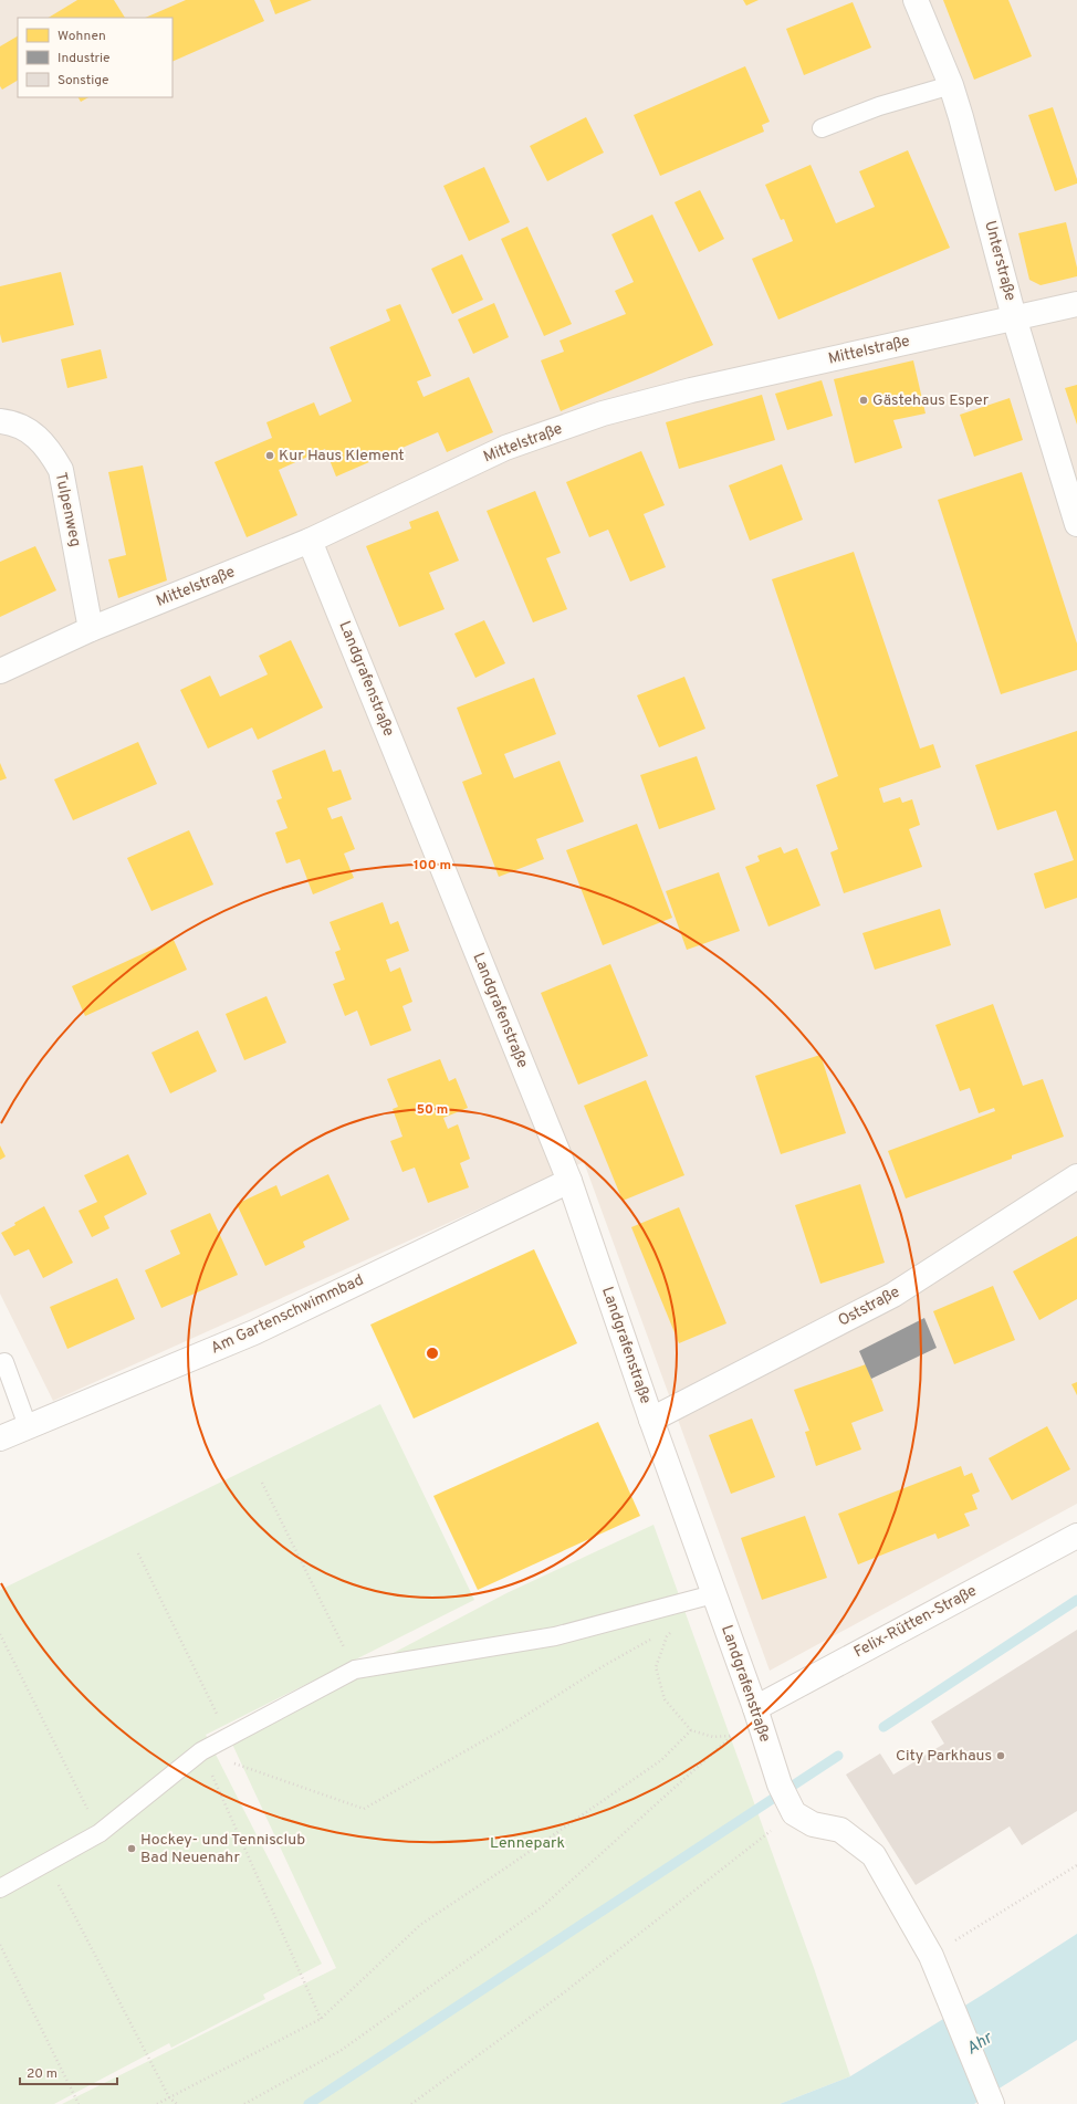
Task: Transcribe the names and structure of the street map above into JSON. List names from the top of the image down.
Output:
{
  "streets": {
    "street": [
      "Unterstraße",
      "Mittelstraße",
      "Tulpenweg",
      "Landgrafenstraße",
      "Oststraße",
      "Am Gartenschwimmbad",
      "Felix-Rütten-Straße"
    ]
  },
  "crossings": [
    ["Unterstraße", "Mittelstraße"],
    ["Mittelstraße", "Tulpenweg"],
    ["Mittelstraße", "Landgrafenstraße"],
    ["Landgrafenstraße", "Oststraße"],
    ["Landgrafenstraße", "Am Gartenschwimmbad"],
    ["Landgrafenstraße", "Felix-Rütten-Straße"]
  ],
  "water": ["Ahr"],
  "parks": ["Lennepark"],
  "places": [
    "Gästehaus Esper",
    "Kur Haus Klement",
    "City Parkhaus",
    "Hockey- und Tennisclub Bad Neuenahr"
  ],
  "legend": ["Wohnen", "Industrie", "Sonstige"],
  "scale_bar": "20 m",
  "rings": ["100 m", "50 m"]
}
